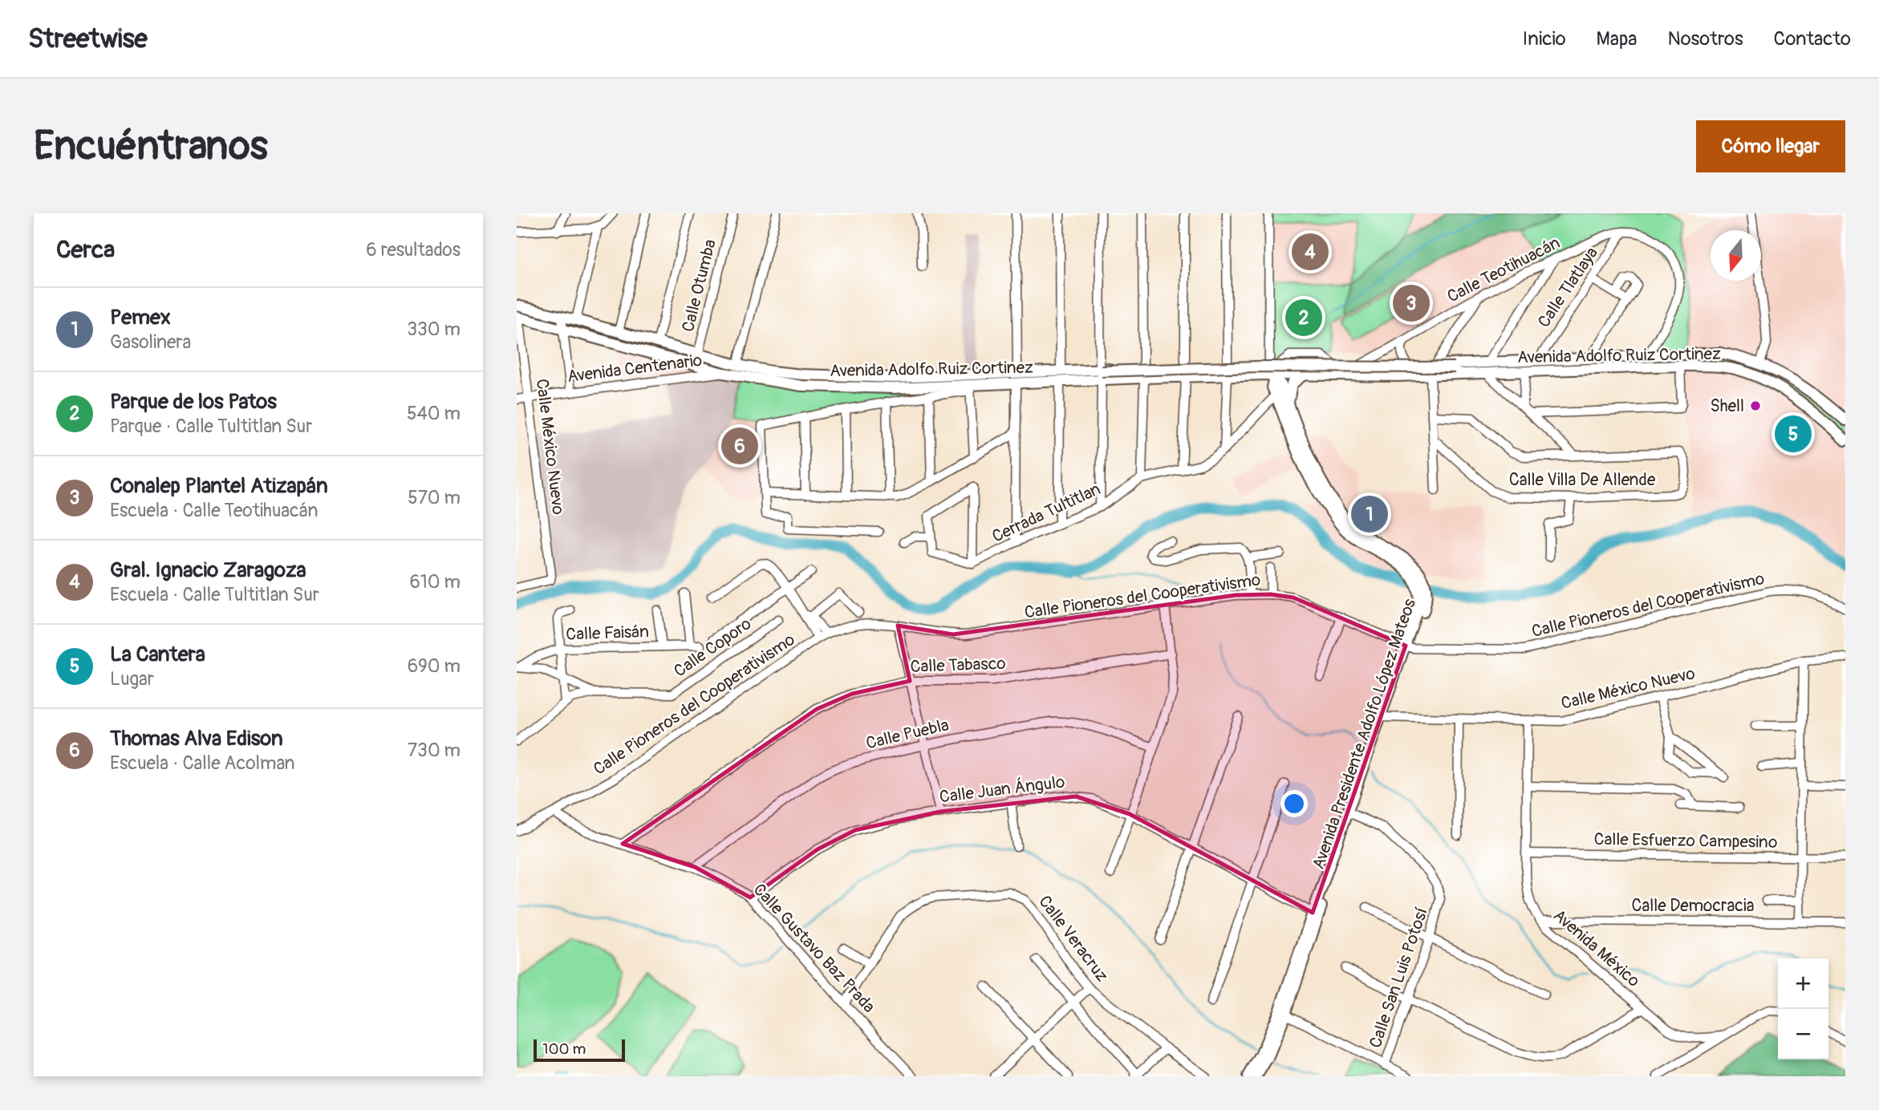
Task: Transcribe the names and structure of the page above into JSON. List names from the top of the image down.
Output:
{
  "streets": {
    "main road": ["Avenida Adolfo Ruiz Cortinez", "Avenida Presidente Adolfo López Mateos"],
    "street": [
      "Calle Teotihuacán",
      "Calle Otumba",
      "Calle Tlatlaya",
      "Avenida Centenario",
      "Calle México Nuevo",
      "Calle Villa De Allende",
      "Cerrada Tultitlan",
      "Calle Pioneros del Cooperativismo",
      "Calle Faisán",
      "Calle Coporo",
      "Calle Tabasco",
      "Calle Puebla",
      "Calle Juan Ángulo",
      "Calle Esfuerzo Campesino",
      "Calle Democracia",
      "Calle Veracruz",
      "Calle Gustavo Baz Prada",
      "Avenida México",
      "Calle San Luis Potosí"
    ]
  },
  "crossings": [
    ["Calle Teotihuacán", "Calle Tlatlaya"],
    ["Calle Teotihuacán", "Avenida Adolfo Ruiz Cortinez"],
    ["Calle Otumba", "Avenida Adolfo Ruiz Cortinez"],
    ["Calle Tlatlaya", "Avenida Adolfo Ruiz Cortinez"],
    ["Avenida Adolfo Ruiz Cortinez", "Avenida Centenario"],
    ["Avenida Adolfo Ruiz Cortinez", "Calle México Nuevo"],
    ["Avenida Adolfo Ruiz Cortinez", "Cerrada Tultitlan"],
    ["Avenida Adolfo Ruiz Cortinez", "Avenida Presidente Adolfo López Mateos"],
    ["Avenida Centenario", "Calle México Nuevo"],
    ["Calle México Nuevo", "Avenida Presidente Adolfo López Mateos"],
    ["Calle México Nuevo", "Avenida México"],
    ["Cerrada Tultitlan", "Avenida Presidente Adolfo López Mateos"],
    ["Calle Pioneros del Cooperativismo", "Avenida Presidente Adolfo López Mateos"],
    ["Calle Pioneros del Cooperativismo", "Calle Gustavo Baz Prada"],
    ["Calle Faisán", "Calle Coporo"],
    ["Calle Tabasco", "Calle Gustavo Baz Prada"],
    ["Calle Puebla", "Calle Gustavo Baz Prada"],
    ["Avenida Presidente Adolfo López Mateos", "Calle Juan Ángulo"],
    ["Avenida Presidente Adolfo López Mateos", "Calle San Luis Potosí"],
    ["Calle Juan Ángulo", "Calle Gustavo Baz Prada"],
    ["Calle Esfuerzo Campesino", "Avenida México"],
    ["Calle Democracia", "Avenida México"],
    ["Calle Veracruz", "Calle Gustavo Baz Prada"]
  ],
  "places": ["Shell"],
  "scale_bar": "100 m",
  "north": "bottom",
  "page": {
    "header": "Streetwise",
    "nav": [
      "Inicio",
      "Mapa",
      "Nosotros",
      "Contacto"
    ],
    "buttons": "Cómo llegar",
    "title": "Encuéntranos",
    "heading": ["Cerca", "6 resultados"],
    "pins": [
      "4",
      "3",
      "2",
      "5",
      "6",
      "1"
    ],
    "list": [
      {
        "mark": "1",
        "name": "Pemex",
        "note": "Gasolinera",
        "value": "330 m"
      },
      {
        "mark": "2",
        "name": "Parque de los Patos",
        "note": "Parque · Calle Tultitlan Sur",
        "value": "540 m"
      },
      {
        "mark": "3",
        "name": "Conalep Plantel Atizapán",
        "note": "Escuela · Calle Teotihuacán",
        "value": "570 m"
      },
      {
        "mark": "4",
        "name": "Gral. Ignacio Zaragoza",
        "note": "Escuela · Calle Tultitlan Sur",
        "value": "610 m"
      },
      {
        "mark": "5",
        "name": "La Cantera",
        "note": "Lugar",
        "value": "690 m"
      },
      {
        "mark": "6",
        "name": "Thomas Alva Edison",
        "note": "Escuela · Calle Acolman",
        "value": "730 m"
      }
    ],
    "map_buttons": ["+", "−"],
    "scale": "100 m"
  }
}
